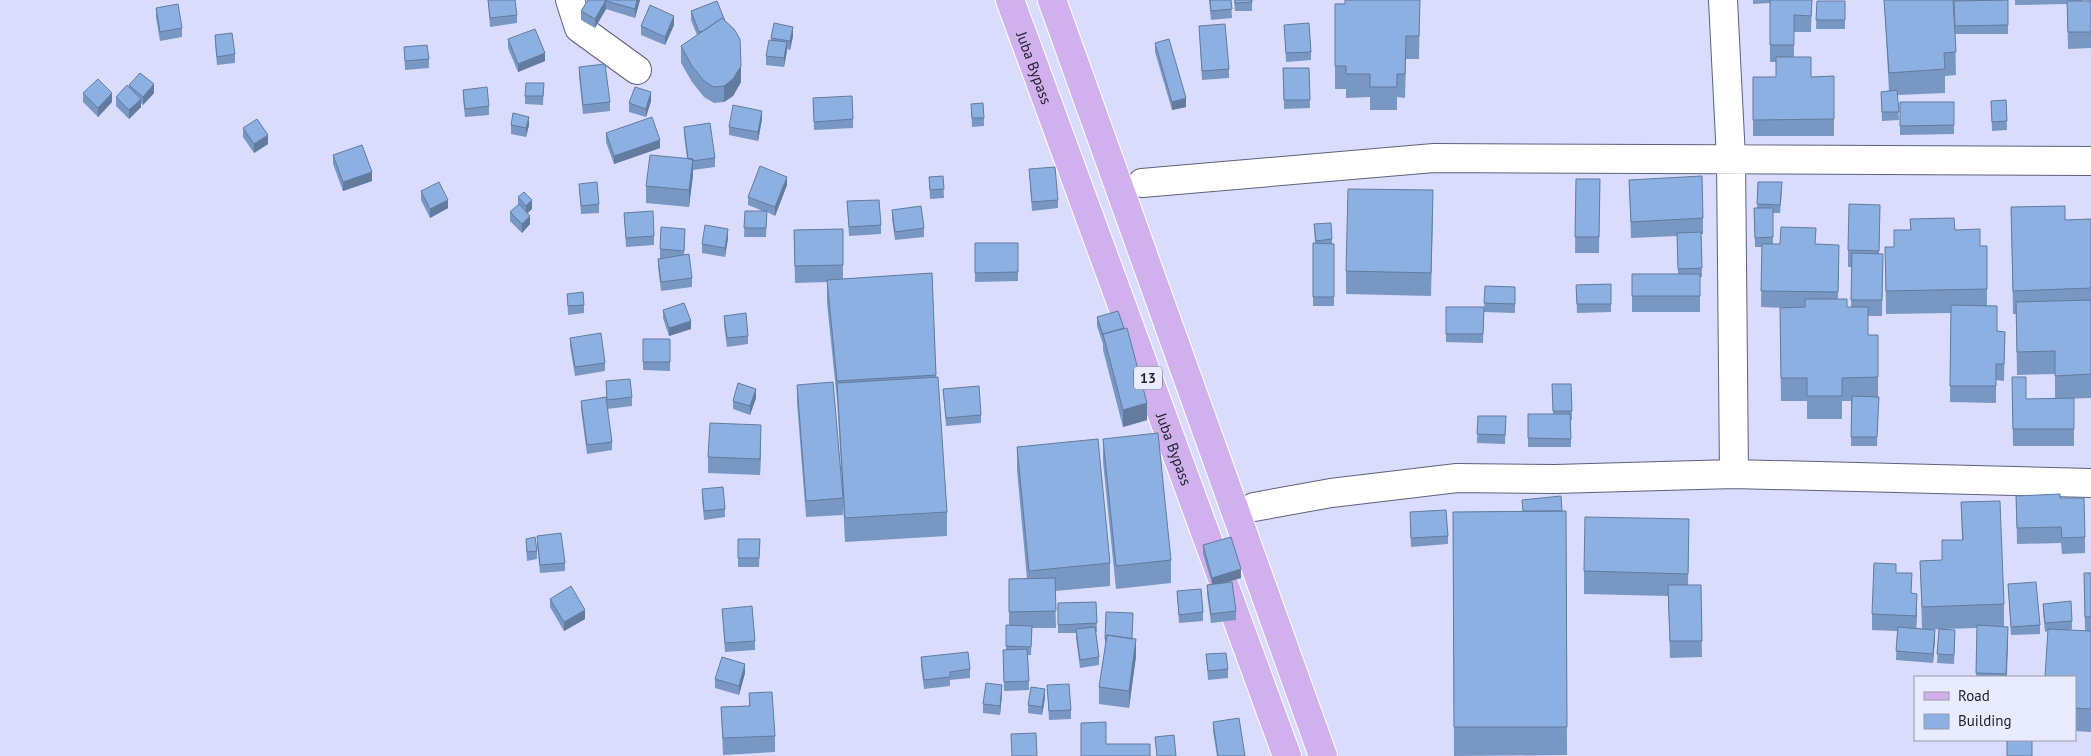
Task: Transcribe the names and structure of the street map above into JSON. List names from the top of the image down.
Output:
{
  "streets": {
    "main road": ["Juba Bypass", "13"]
  },
  "legend": ["Road", "Building"]
}
